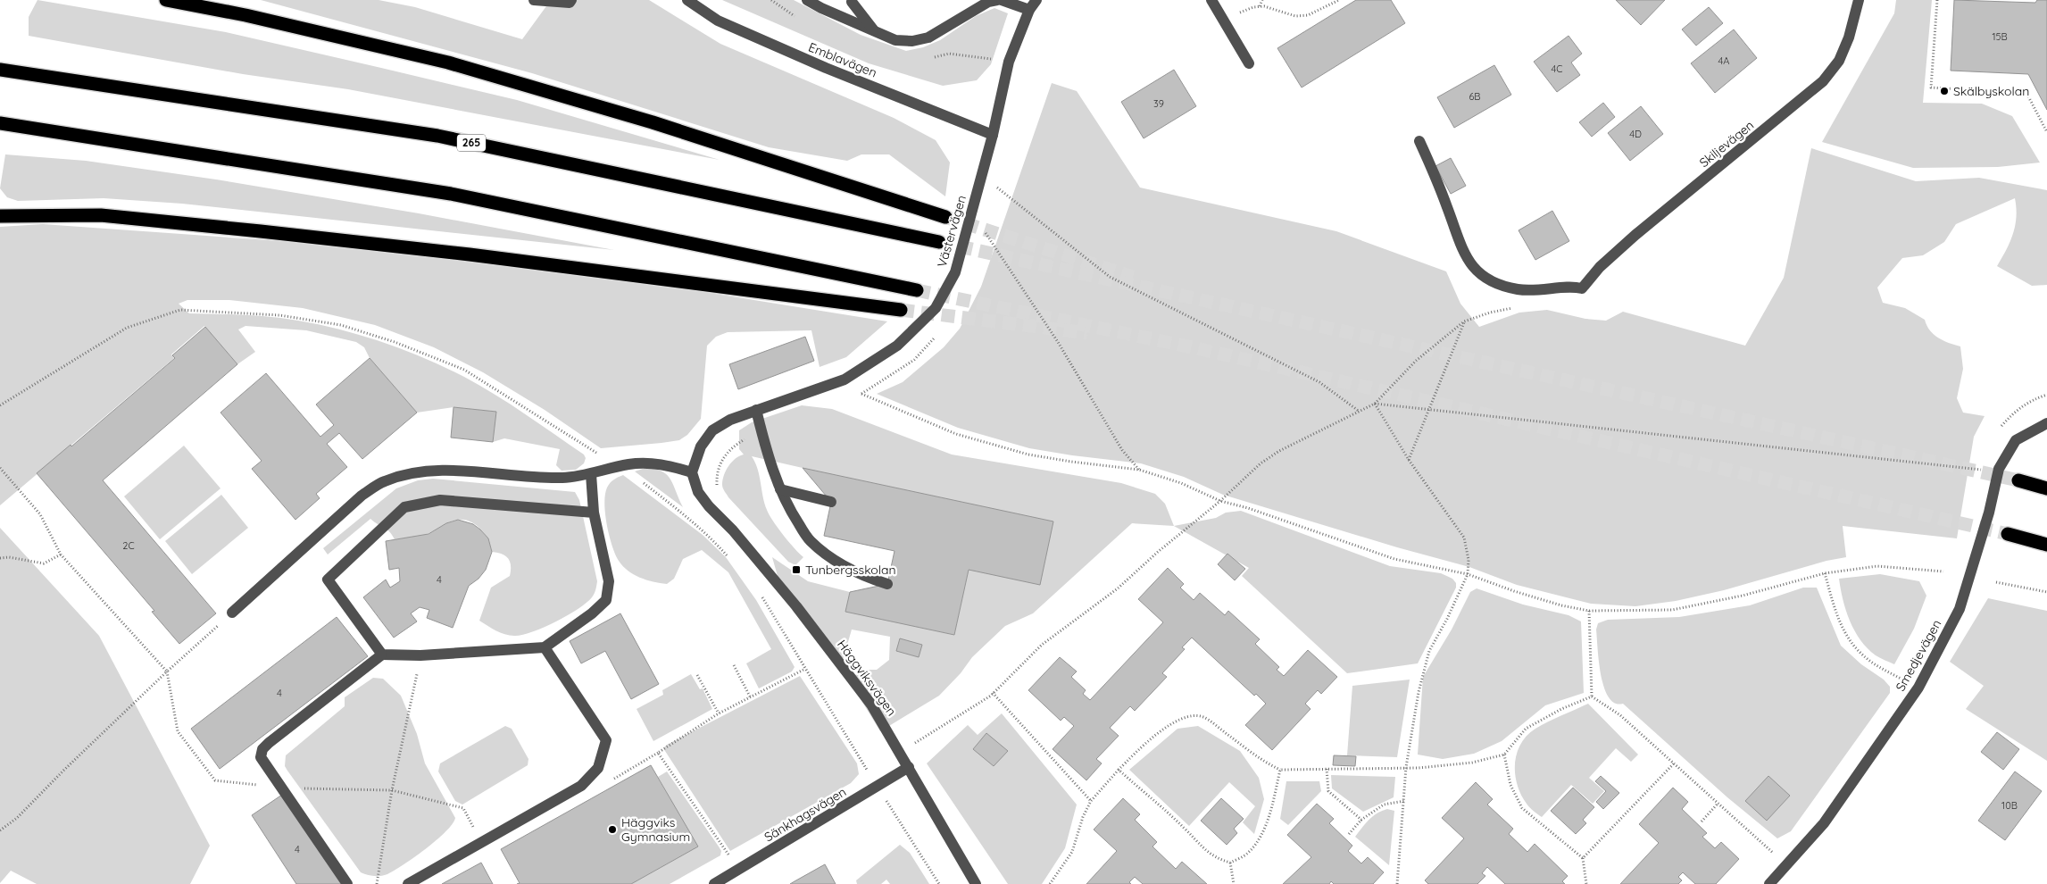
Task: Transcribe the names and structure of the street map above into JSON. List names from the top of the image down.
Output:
{
  "streets": {
    "highway": ["265"],
    "street": [
      "Emblavägen",
      "Skiljevägen",
      "Västervägen",
      "Smedjevägen",
      "Häggviksvägen",
      "Sänkhagsvägen"
    ]
  },
  "crossings": [
    ["Emblavägen", "Västervägen"],
    ["Västervägen", "Häggviksvägen"],
    ["Häggviksvägen", "Sänkhagsvägen"]
  ],
  "places": {
    "other": ["Skälbyskolan", "Häggviks Gymnasium"],
    "transit": ["Tunbergsskolan"]
  },
  "house_numbers": [
    "15B",
    "4A",
    "4C",
    "6B",
    "39",
    "4D",
    "2C",
    "4",
    "4",
    "10B",
    "4"
  ]
}
